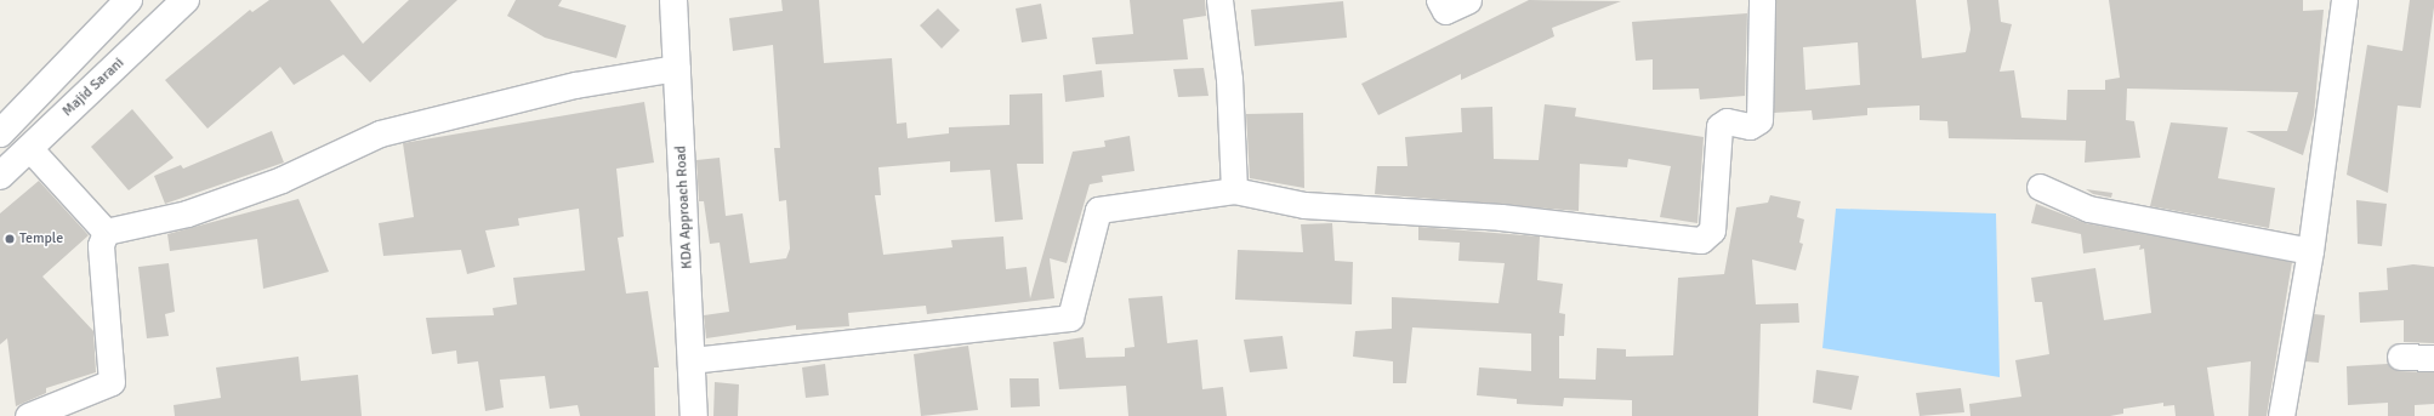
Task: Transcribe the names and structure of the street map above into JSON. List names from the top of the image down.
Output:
{
  "streets": {
    "main road": ["Majid Sarani", "KDA Approach Road"]
  },
  "places": ["Temple"]
}
